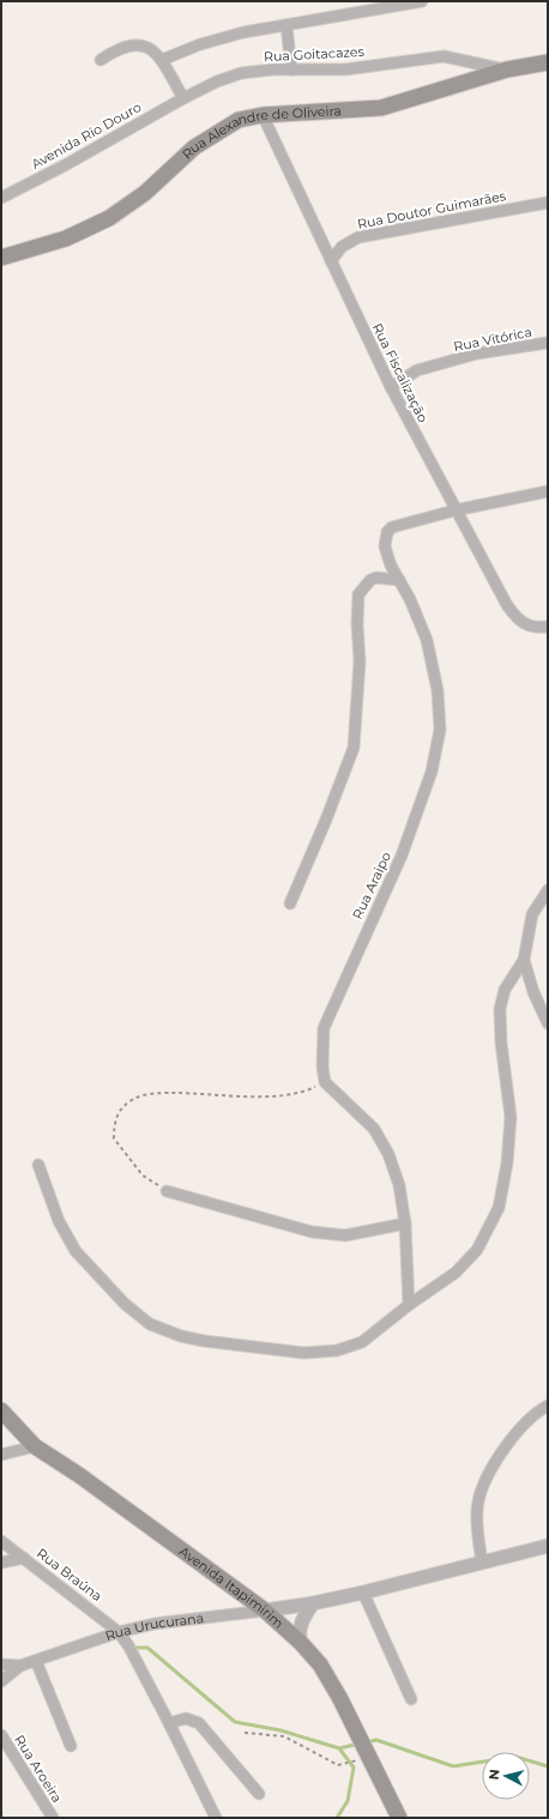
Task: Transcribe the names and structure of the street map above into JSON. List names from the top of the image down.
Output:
{
  "streets": {
    "main road": ["Rua Alexandre de Oliveira", "Avenida Itapimirim"],
    "street": [
      "Rua Goitacazes",
      "Avenida Rio Douro",
      "Rua Doutor Guimarães",
      "Rua Vitórica",
      "Rua Fiscalização",
      "Rua Araipo",
      "Rua Braúna",
      "Rua Urucurana",
      "Rua Aroeira"
    ]
  },
  "crossings": [
    ["Rua Goitacazes", "Avenida Rio Douro"],
    ["Rua Goitacazes", "Rua Alexandre de Oliveira"],
    ["Rua Alexandre de Oliveira", "Rua Fiscalização"],
    ["Rua Doutor Guimarães", "Rua Fiscalização"],
    ["Rua Vitórica", "Rua Fiscalização"],
    ["Rua Fiscalização", "Rua Araipo"],
    ["Rua Braúna", "Rua Urucurana"],
    ["Avenida Itapimirim", "Rua Urucurana"]
  ],
  "north": "left"
}
